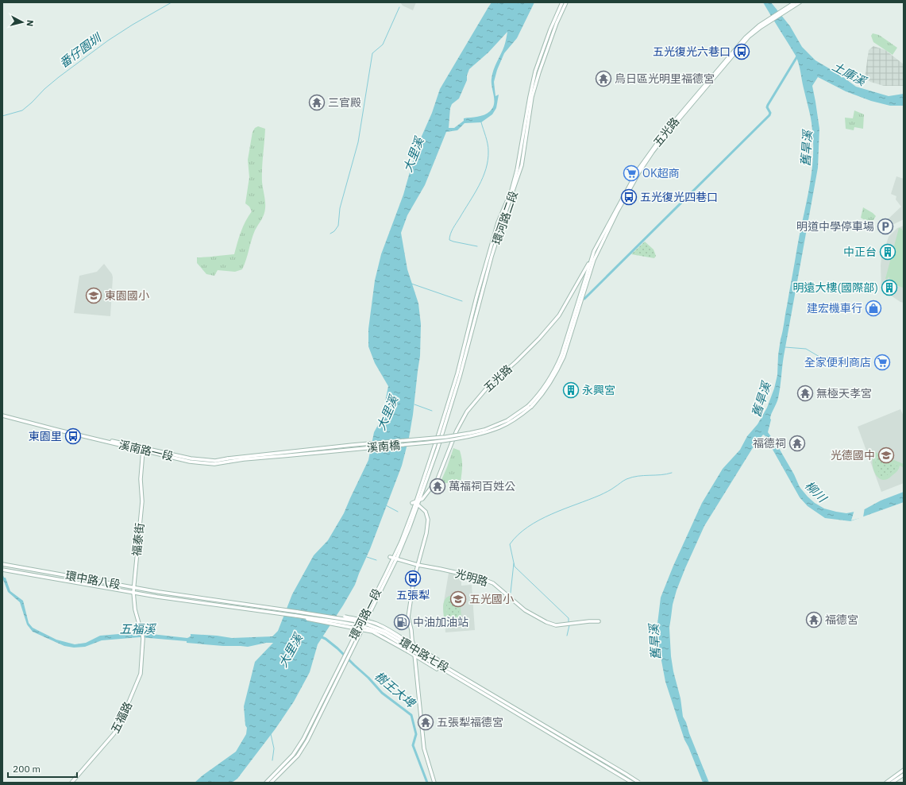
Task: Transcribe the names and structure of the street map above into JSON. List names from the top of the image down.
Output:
{
  "streets": {
    "street": [
      "五光路",
      "環河路二段",
      "溪南橋",
      "溪南路一段",
      "福泰街",
      "光明路",
      "環中路八段",
      "環河路一段",
      "環中路七段",
      "五福路"
    ]
  },
  "crossings": [
    ["五光路", "溪南橋"],
    ["環河路二段", "環河路一段"],
    ["溪南橋", "溪南路一段"],
    ["溪南路一段", "福泰街"],
    ["福泰街", "環中路八段"],
    ["福泰街", "五福路"],
    ["光明路", "環河路一段"],
    ["環中路八段", "環中路七段"]
  ],
  "water": [
    "番仔園圳",
    "土庫溪",
    "舊旱溪",
    "大里溪",
    "柳川",
    "五福溪",
    "樹王大埤"
  ],
  "places": {
    "bus stop": [
      "五光復光六巷口",
      "五光復光四巷口",
      "東園里",
      "五張犁"
    ],
    "temple": [
      "烏日區光明里福德宮",
      "三官殿",
      "無極天孝宮",
      "福德祠",
      "萬福祠百姓公",
      "福德宮",
      "五張犁福德宮"
    ],
    "supermarket": ["OK超商", "全家便利商店"],
    "parking": ["明道中學停車場"],
    "building": ["中正台", "明遠大樓(國際部)", "永興宮"],
    "school or university": ["東園國小", "光德國中", "五光國小"],
    "shop": ["建宏機車行"],
    "fuel station": ["中油加油站"]
  },
  "scale_bar": "200 m",
  "north": "right"
}
